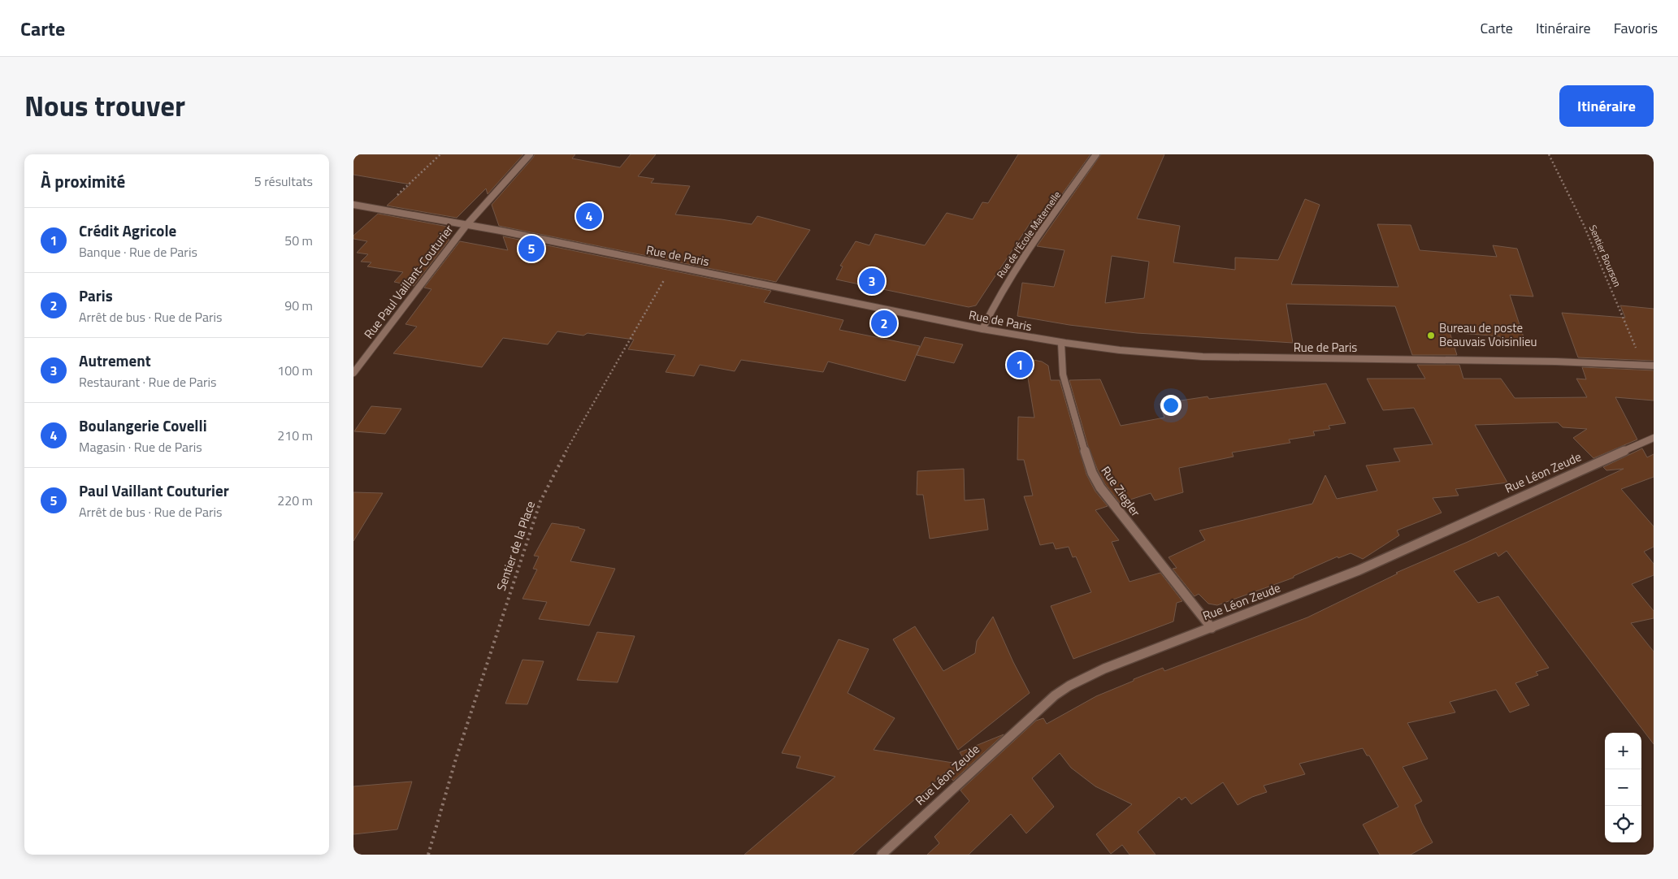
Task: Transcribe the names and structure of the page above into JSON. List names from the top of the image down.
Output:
{
  "streets": {
    "street": [
      "Rue de l'École Maternelle",
      "Rue de Paris",
      "Rue Paul Vaillant-Couturier",
      "Rue Léon Zeude",
      "Rue Ziegler"
    ],
    "path": ["Sentier Bourson", "Sentier de la Place"]
  },
  "crossings": [
    ["Rue de l'École Maternelle", "Rue de Paris"],
    ["Rue de Paris", "Sentier Bourson"],
    ["Rue de Paris", "Rue Paul Vaillant-Couturier"],
    ["Rue de Paris", "Rue Ziegler"],
    ["Rue de Paris", "Sentier de la Place"],
    ["Rue Léon Zeude", "Rue Ziegler"]
  ],
  "places": ["Bureau de poste Beauvais Voisinlieu"],
  "page": {
    "header": "Carte",
    "nav": ["Carte", "Itinéraire", "Favoris"],
    "title": "Nous trouver",
    "buttons": "Itinéraire",
    "heading": ["À proximité", "5 résultats"],
    "pins": [
      "4",
      "5",
      "3",
      "2",
      "1"
    ],
    "list": [
      {
        "mark": "1",
        "name": "Crédit Agricole",
        "note": "Banque · Rue de Paris",
        "value": "50 m"
      },
      {
        "mark": "2",
        "name": "Paris",
        "note": "Arrêt de bus · Rue de Paris",
        "value": "90 m"
      },
      {
        "mark": "3",
        "name": "Autrement",
        "note": "Restaurant · Rue de Paris",
        "value": "100 m"
      },
      {
        "mark": "4",
        "name": "Boulangerie Covelli",
        "note": "Magasin · Rue de Paris",
        "value": "210 m"
      },
      {
        "mark": "5",
        "name": "Paul Vaillant Couturier",
        "note": "Arrêt de bus · Rue de Paris",
        "value": "220 m"
      }
    ],
    "map_buttons": ["+", "−"]
  }
}
